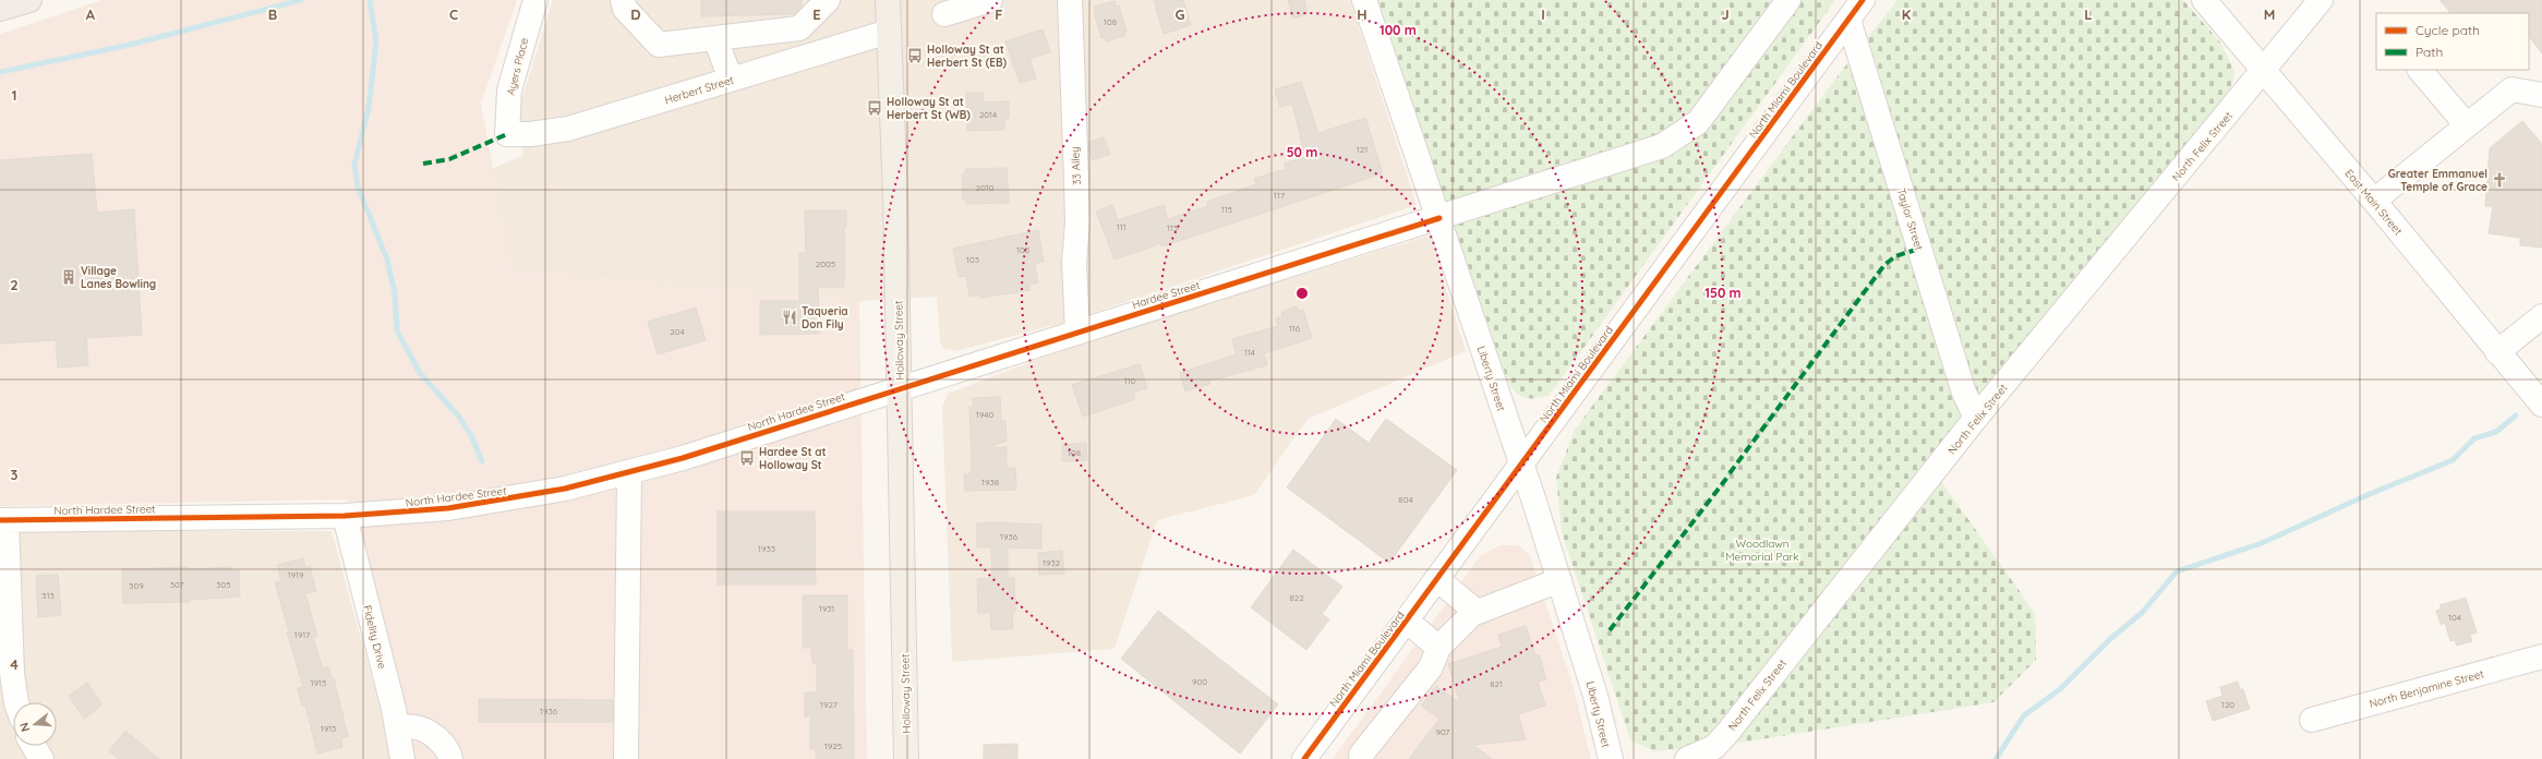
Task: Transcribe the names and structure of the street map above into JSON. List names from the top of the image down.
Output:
{
  "streets": {
    "main road": ["Holloway Street"],
    "street": [
      "Ayers Place",
      "Herbert Street",
      "North Miami Boulevard",
      "North Felix Street",
      "33 Alley",
      "East Main Street",
      "Taylor Street",
      "Hardee Street",
      "Liberty Street",
      "North Hardee Street",
      "Fidelity Drive",
      "North Benjamine Street"
    ]
  },
  "crossings": [
    ["Ayers Place", "Herbert Street"],
    ["Herbert Street", "Holloway Street"],
    ["North Miami Boulevard", "Taylor Street"],
    ["North Miami Boulevard", "Liberty Street"],
    ["North Felix Street", "East Main Street"],
    ["North Felix Street", "Taylor Street"],
    ["33 Alley", "Hardee Street"],
    ["Hardee Street", "Holloway Street"],
    ["Hardee Street", "Liberty Street"],
    ["Hardee Street", "North Hardee Street"],
    ["Holloway Street", "North Hardee Street"],
    ["North Hardee Street", "Fidelity Drive"]
  ],
  "parks": ["Woodlawn Memorial Park"],
  "places": {
    "bus stop": ["Holloway St at Herbert St (EB)", "Holloway St at Herbert St (WB)", "Hardee St at Holloway St"],
    "church": ["Greater Emmanuel Temple of Grace"],
    "building": ["Village Lanes Bowling"],
    "restaurant": ["Taqueria Don Fily"]
  },
  "house_numbers": [
    "108",
    "2014",
    "121",
    "2010",
    "117",
    "115",
    "111",
    "113",
    "105",
    "103",
    "2005",
    "116",
    "204",
    "114",
    "110",
    "1940",
    "108",
    "1938",
    "804",
    "1936",
    "1933",
    "1932",
    "1919",
    "307",
    "305",
    "309",
    "313",
    "822",
    "1931",
    "104",
    "1917",
    "900",
    "1915",
    "821",
    "1927",
    "120",
    "1936",
    "1913",
    "907",
    "1925"
  ],
  "legend": ["Cycle path", "Path"],
  "north": "left",
  "grid": {
    "columns": [
      "A",
      "B",
      "C",
      "D",
      "E",
      "F",
      "G",
      "H",
      "I",
      "J",
      "K",
      "L",
      "M"
    ],
    "rows": [
      "1",
      "2",
      "3",
      "4"
    ]
  },
  "rings": ["100 m", "50 m", "150 m"]
}
